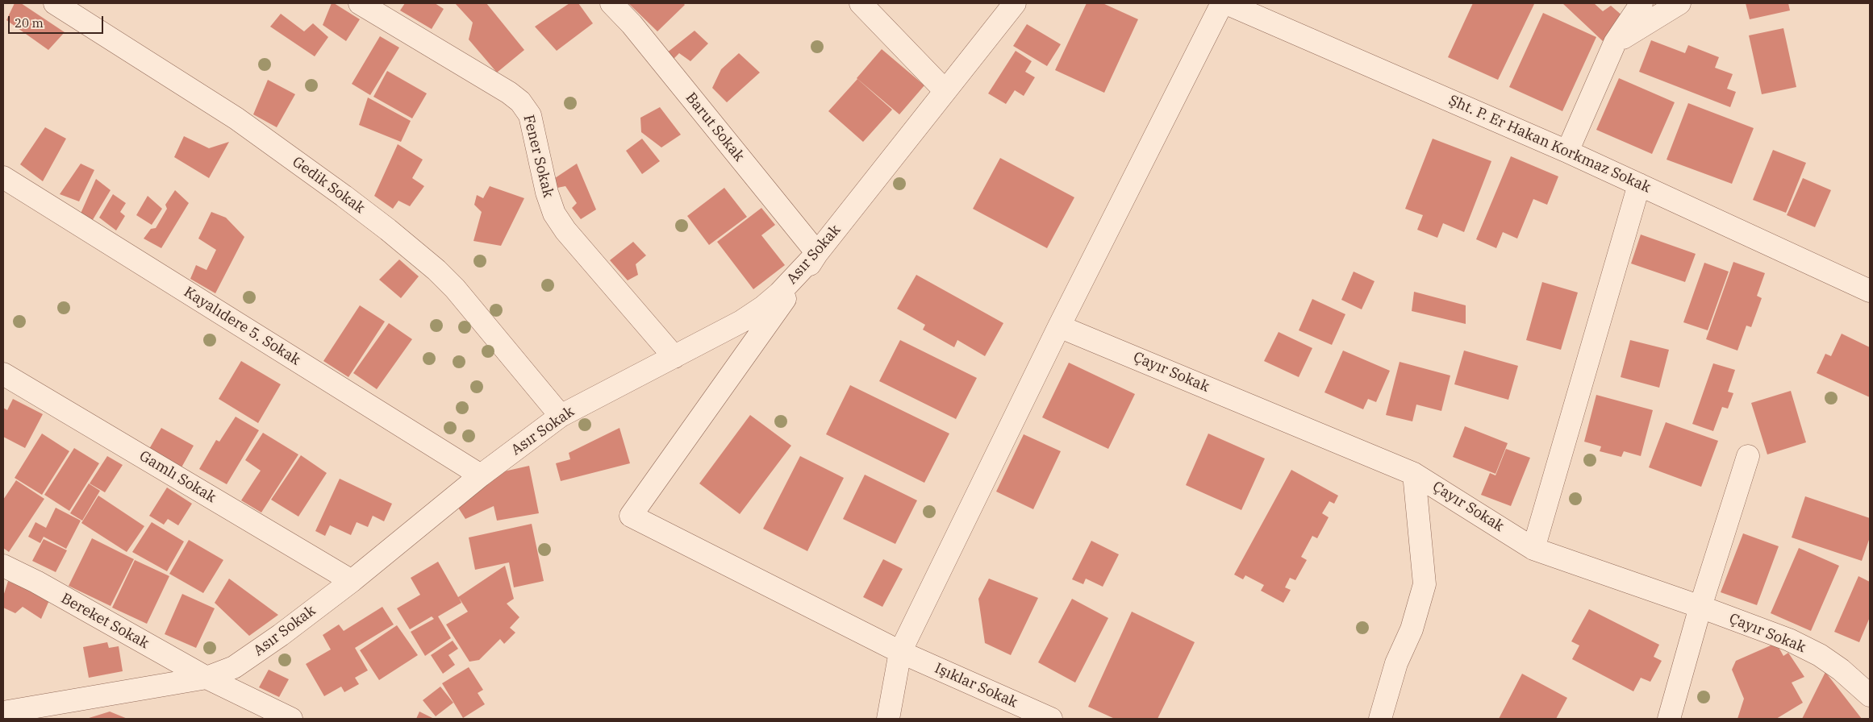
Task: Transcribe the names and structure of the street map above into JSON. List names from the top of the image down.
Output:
{
  "streets": {
    "street": [
      "Barut Sokak",
      "Şht. P. Er Hakan Korkmaz Sokak",
      "Fener Sokak",
      "Gedik Sokak",
      "Asır Sokak",
      "Kayalıdere 5. Sokak",
      "Çayır Sokak",
      "Gamlı Sokak",
      "Bereket Sokak",
      "Işıklar Sokak"
    ]
  },
  "crossings": [
    ["Barut Sokak", "Asır Sokak"],
    ["Barut Sokak", "Işıklar Sokak"],
    ["Fener Sokak", "Asır Sokak"],
    ["Gedik Sokak", "Asır Sokak"],
    ["Asır Sokak", "Kayalıdere 5. Sokak"],
    ["Asır Sokak", "Gamlı Sokak"],
    ["Asır Sokak", "Bereket Sokak"],
    ["Asır Sokak", "Işıklar Sokak"]
  ],
  "scale_bar": "20 m"
}
